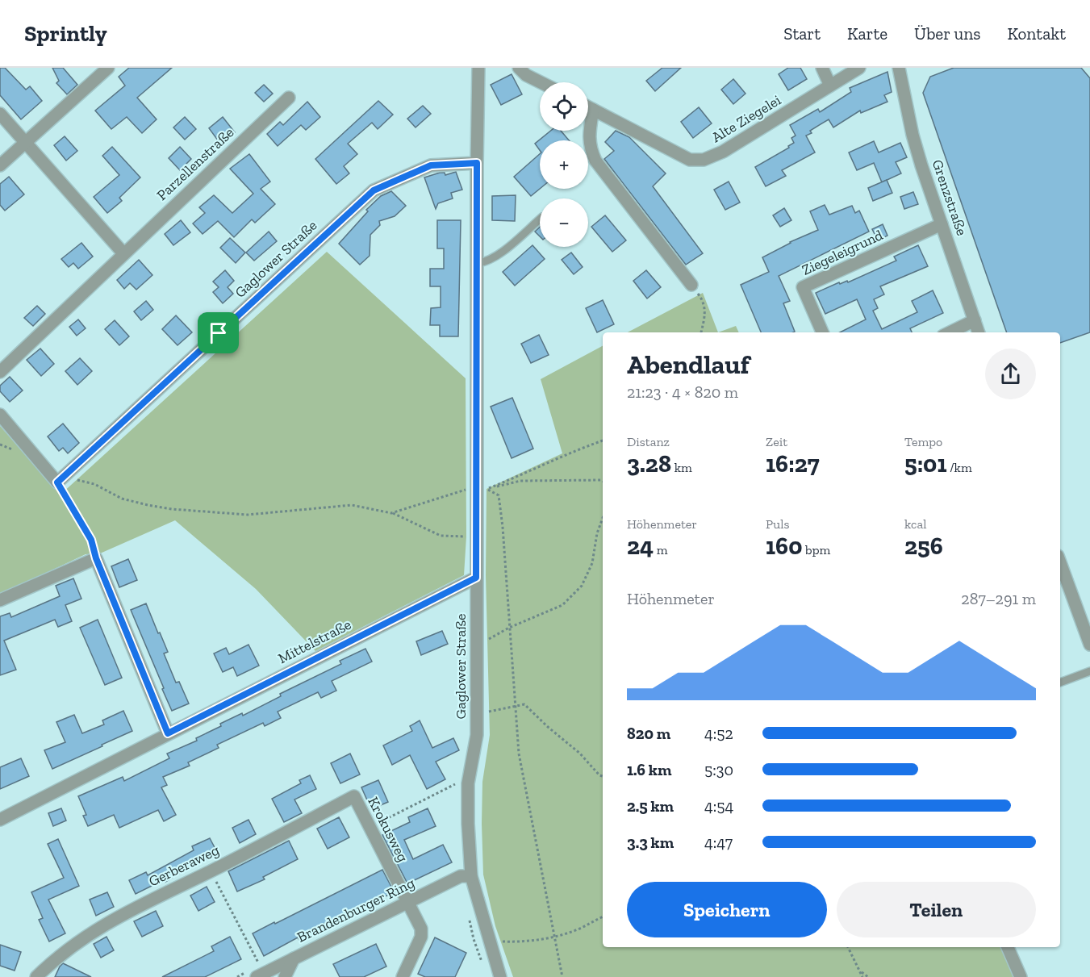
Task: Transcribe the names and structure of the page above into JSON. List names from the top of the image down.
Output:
{
  "streets": {
    "street": [
      "Alte Ziegelei",
      "Parzellenstraße",
      "Grenzstraße",
      "Ziegeleigrund",
      "Gaglower Straße",
      "Mittelstraße",
      "Krokusweg",
      "Gerberaweg",
      "Brandenburger Ring"
    ]
  },
  "crossings": [
    ["Grenzstraße", "Ziegeleigrund"],
    ["Gaglower Straße", "Mittelstraße"],
    ["Gaglower Straße", "Brandenburger Ring"],
    ["Krokusweg", "Gerberaweg"],
    ["Krokusweg", "Brandenburger Ring"]
  ],
  "page": {
    "header": "Sprintly",
    "nav": [
      "Start",
      "Karte",
      "Über uns",
      "Kontakt"
    ],
    "map_buttons": ["+", "−"],
    "heading": ["Abendlauf", "21:23 · 4 × 820 m"],
    "stats": [
      ["Distanz", "3.28 km"],
      ["Zeit", "16:27"],
      ["Tempo", "5:01 /km"],
      ["Höhenmeter", "24 m"],
      ["Puls", "160 bpm"],
      ["kcal", "256"]
    ],
    "chart": ["Höhenmeter", "287–291 m"],
    "list": [
      {
        "name": "820 m",
        "note": "4:52"
      },
      {
        "name": "1.6 km",
        "note": "5:30"
      },
      {
        "name": "2.5 km",
        "note": "4:54"
      },
      {
        "name": "3.3 km",
        "note": "4:47"
      }
    ],
    "buttons": ["Speichern", "Teilen"]
  }
}
